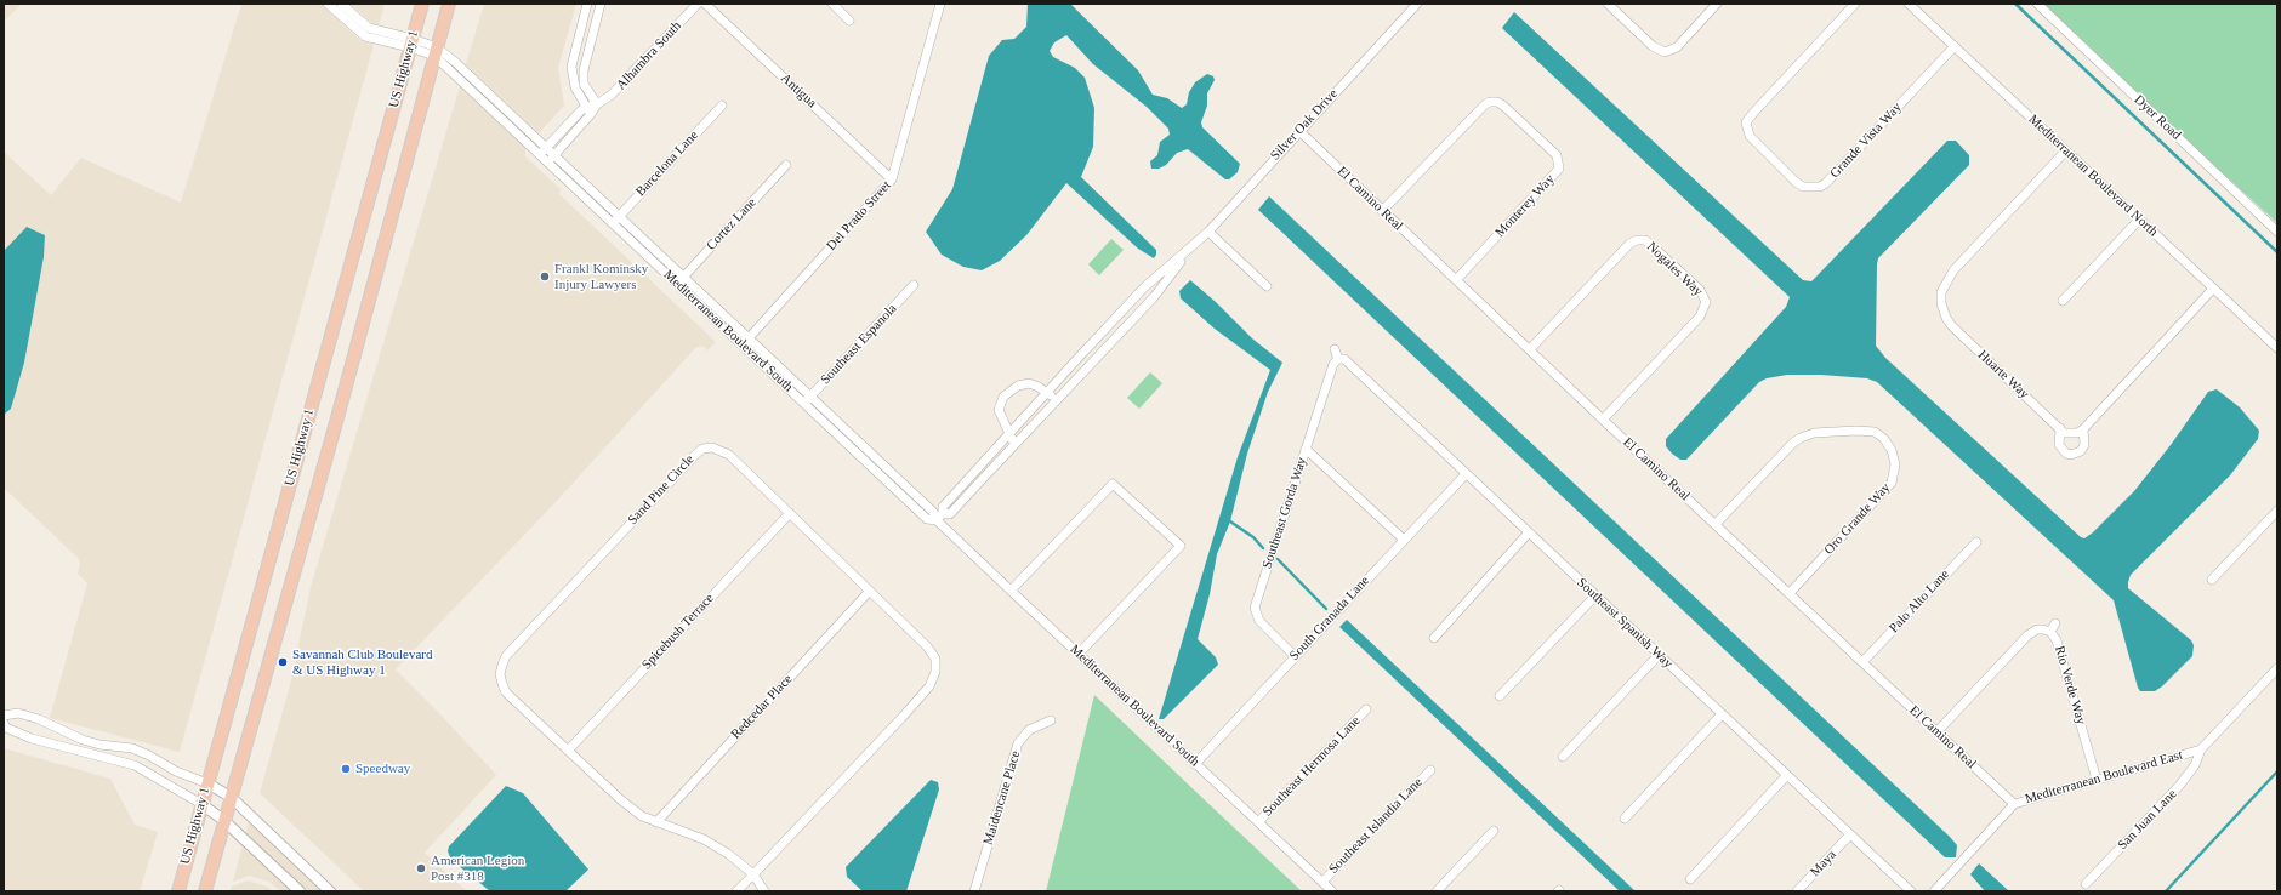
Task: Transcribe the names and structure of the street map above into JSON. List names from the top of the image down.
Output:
{
  "streets": {
    "main road": ["US Highway 1"],
    "street": [
      "Alhambra South",
      "Antigua",
      "Dyer Road",
      "Silver Oak Drive",
      "Grande Vista Way",
      "Barcelona Lane",
      "Mediterranean Boulevard North",
      "El Camino Real",
      "Monterey Way",
      "Del Prado Street",
      "Cortez Lane",
      "Nogales Way",
      "Mediterranean Boulevard South",
      "Southeast Espanola",
      "Huarte Way",
      "Sand Pine Circle",
      "Southeast Gorda Way",
      "Oro Grande Way",
      "Palo Alto Lane",
      "South Granada Lane",
      "Southeast Spanish Way",
      "Spicebush Terrace",
      "Rio Verde Way",
      "Redcedar Place",
      "Southeast Hermosa Lane",
      "Mediterranean Boulevard East",
      "Maidencane Place",
      "San Juan Lane",
      "Southeast Islandia Lane",
      "Maya"
    ]
  },
  "crossings": [
    ["Alhambra South", "Mediterranean Boulevard South"],
    ["US Highway 1", "Mediterranean Boulevard South"],
    ["Antigua", "Del Prado Street"],
    ["Silver Oak Drive", "El Camino Real"],
    ["Silver Oak Drive", "Mediterranean Boulevard South"],
    ["Grande Vista Way", "Mediterranean Boulevard North"],
    ["Barcelona Lane", "Mediterranean Boulevard South"],
    ["Mediterranean Boulevard North", "Huarte Way"],
    ["El Camino Real", "Monterey Way"],
    ["El Camino Real", "Nogales Way"],
    ["El Camino Real", "Oro Grande Way"],
    ["El Camino Real", "Palo Alto Lane"],
    ["El Camino Real", "Rio Verde Way"],
    ["El Camino Real", "Mediterranean Boulevard East"],
    ["Del Prado Street", "Mediterranean Boulevard South"],
    ["Cortez Lane", "Mediterranean Boulevard South"],
    ["Mediterranean Boulevard South", "Southeast Espanola"],
    ["Mediterranean Boulevard South", "South Granada Lane"],
    ["Mediterranean Boulevard South", "Southeast Hermosa Lane"],
    ["Mediterranean Boulevard South", "Southeast Islandia Lane"],
    ["Sand Pine Circle", "Spicebush Terrace"],
    ["Sand Pine Circle", "Redcedar Place"],
    ["Southeast Gorda Way", "South Granada Lane"],
    ["Southeast Gorda Way", "Southeast Spanish Way"],
    ["South Granada Lane", "Southeast Spanish Way"],
    ["Southeast Spanish Way", "Maya"],
    ["Rio Verde Way", "Mediterranean Boulevard East"],
    ["Mediterranean Boulevard East", "San Juan Lane"]
  ],
  "places": [
    "Frankl Kominsky Injury Lawyers",
    "Savannah Club Boulevard & US Highway 1",
    "Speedway",
    "American Legion Post #318"
  ]
}
